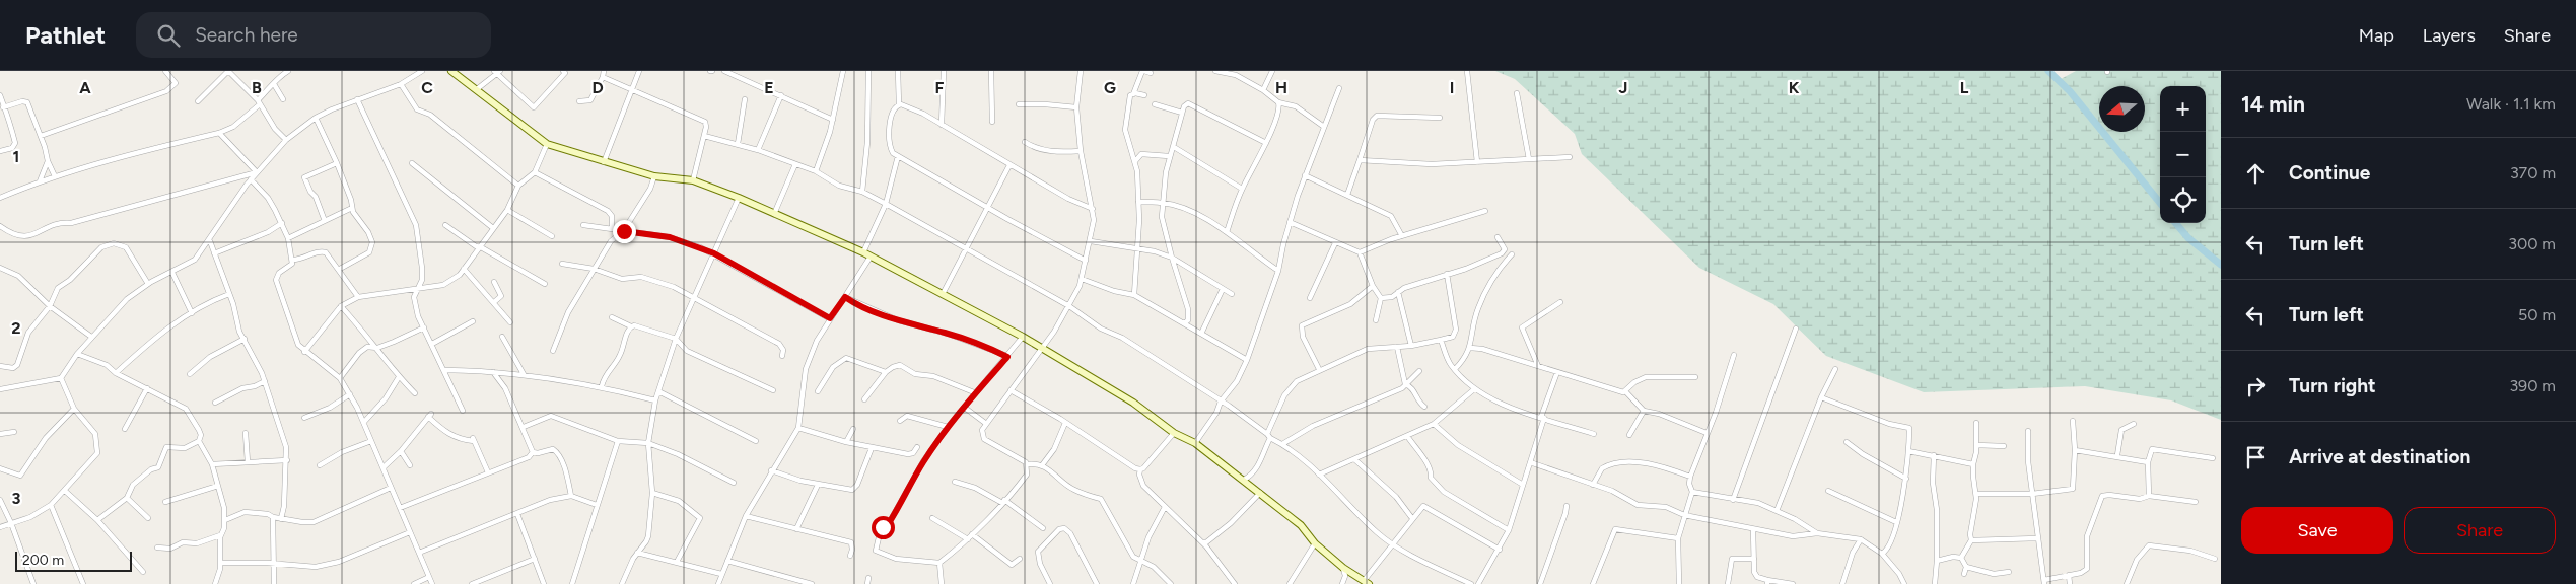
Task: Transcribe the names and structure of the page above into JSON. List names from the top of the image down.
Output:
{
  "scale_bar": "200 m",
  "north": "left",
  "page": {
    "header": "Pathlet",
    "search": "Search here",
    "nav": ["Map", "Layers", "Share"],
    "heading": ["14 min", "Walk · 1.1 km"],
    "map_buttons": ["+", "−"],
    "list": [
      ["Continue", "370 m"],
      ["Turn left", "300 m"],
      ["Turn left", "50 m"],
      ["Turn right", "390 m"],
      "Arrive at destination"
    ],
    "buttons": ["Save", "Share"],
    "scale": "200 m"
  },
  "grid": {
    "columns": [
      "A",
      "B",
      "C",
      "D",
      "E",
      "F",
      "G",
      "H",
      "I",
      "J",
      "K",
      "L"
    ],
    "rows": ["1", "2", "3"]
  }
}
